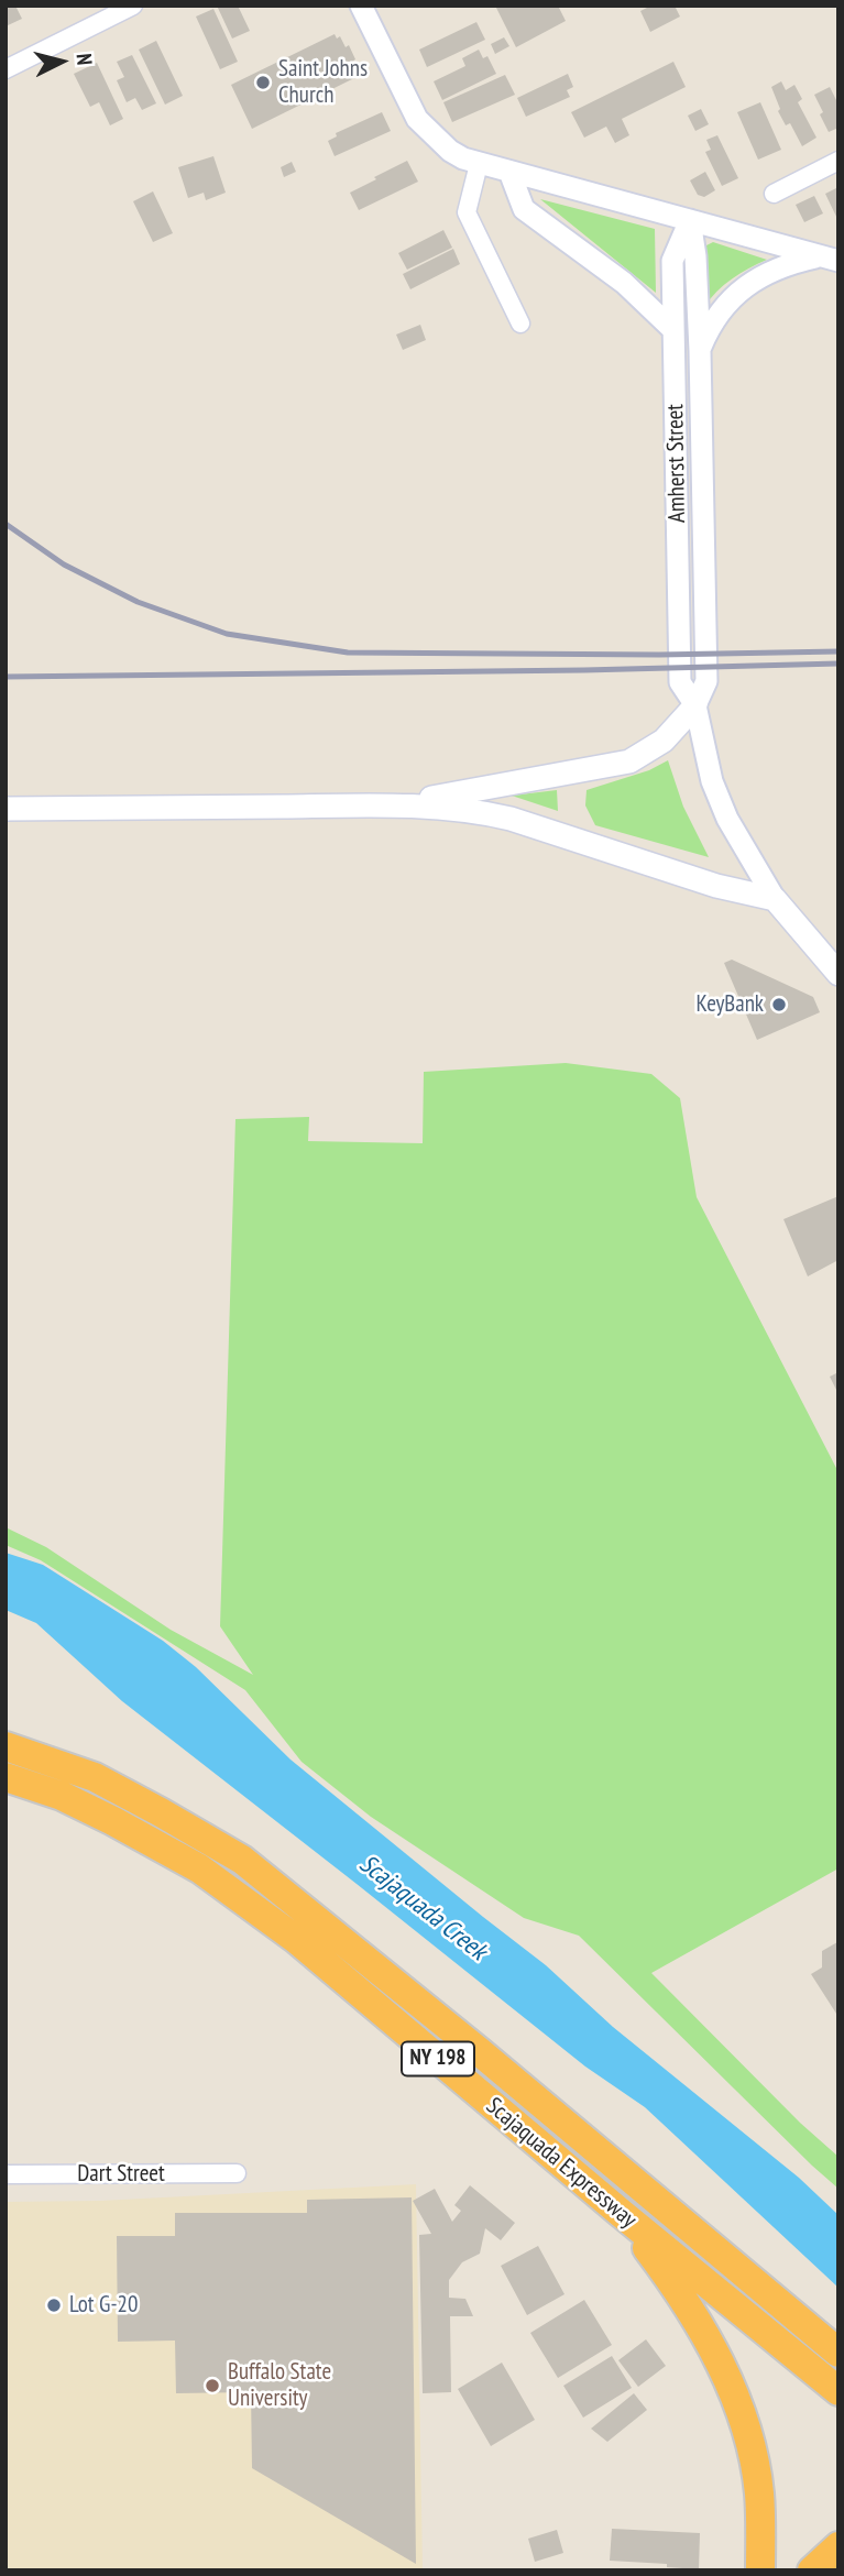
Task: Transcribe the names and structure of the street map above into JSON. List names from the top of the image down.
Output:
{
  "streets": {
    "highway": ["NY 198", "Scajaquada Expressway"],
    "street": ["Amherst Street", "Dart Street"]
  },
  "water": ["Scajaquada Creek"],
  "places": [
    "Saint Johns Church",
    "KeyBank",
    "Lot G-20",
    "Buffalo State University"
  ],
  "north": "right"
}
